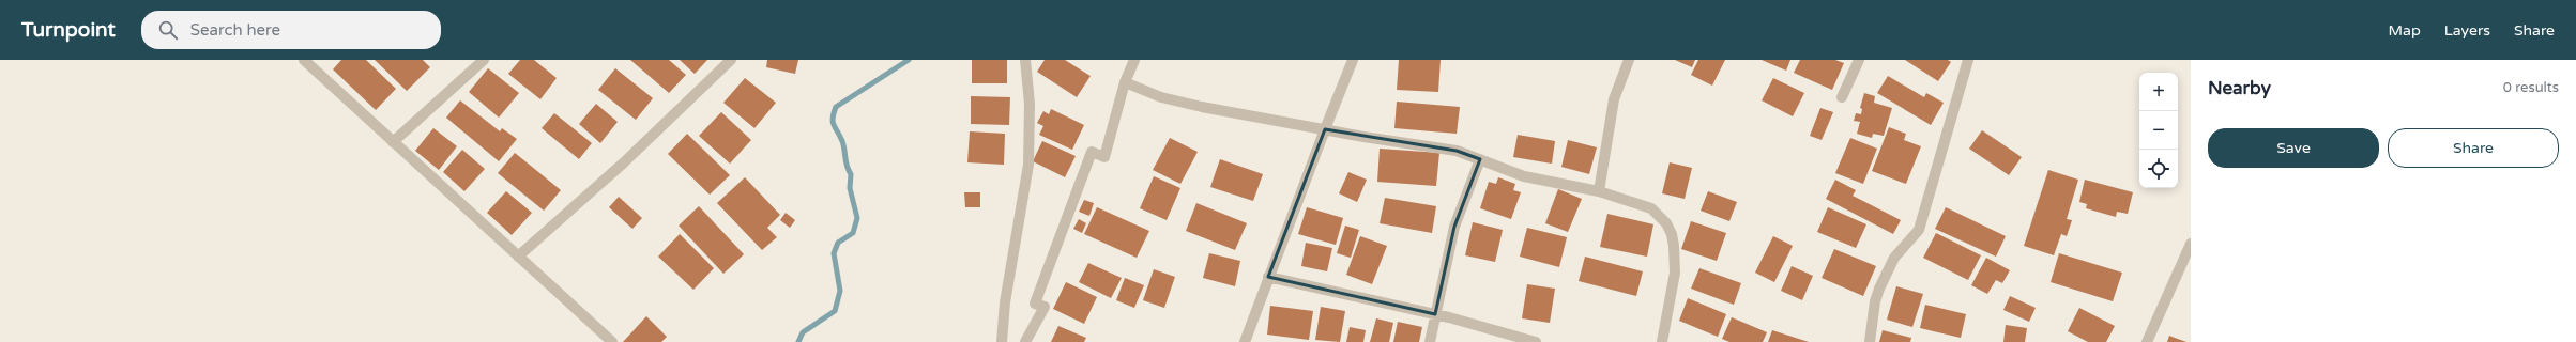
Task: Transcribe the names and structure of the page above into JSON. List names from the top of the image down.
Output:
{
  "page": {
    "header": "Turnpoint",
    "search": "Search here",
    "nav": ["Map", "Layers", "Share"],
    "heading": ["Nearby", "0 results"],
    "map_buttons": ["+", "−"],
    "buttons": ["Save", "Share"]
  }
}
